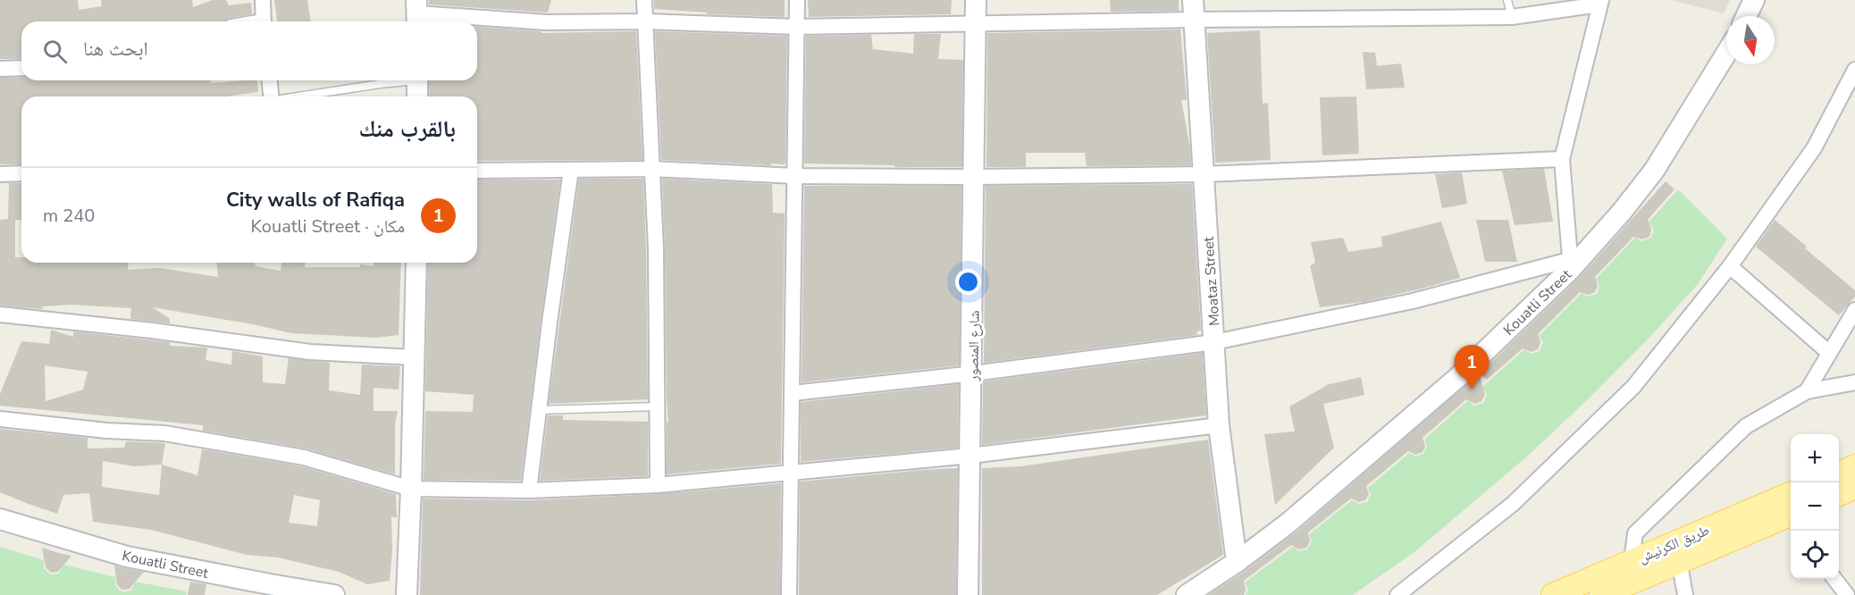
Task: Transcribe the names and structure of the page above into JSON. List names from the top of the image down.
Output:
{
  "streets": {
    "main road": ["طريق الكرنيش"],
    "street": ["Moataz Street", "Kouatli Street", "شارع المنصور"]
  },
  "crossings": [
    ["Moataz Street", "Kouatli Street"]
  ],
  "north": "bottom",
  "page": {
    "search": "ابحث هنا",
    "heading": "بالقرب منك",
    "list": [
      {
        "mark": "1",
        "name": "City walls of Rafiqa",
        "note": "مكان · Kouatli Street",
        "value": "240 m"
      }
    ],
    "pins": "1",
    "map_buttons": ["+", "−"]
  }
}
